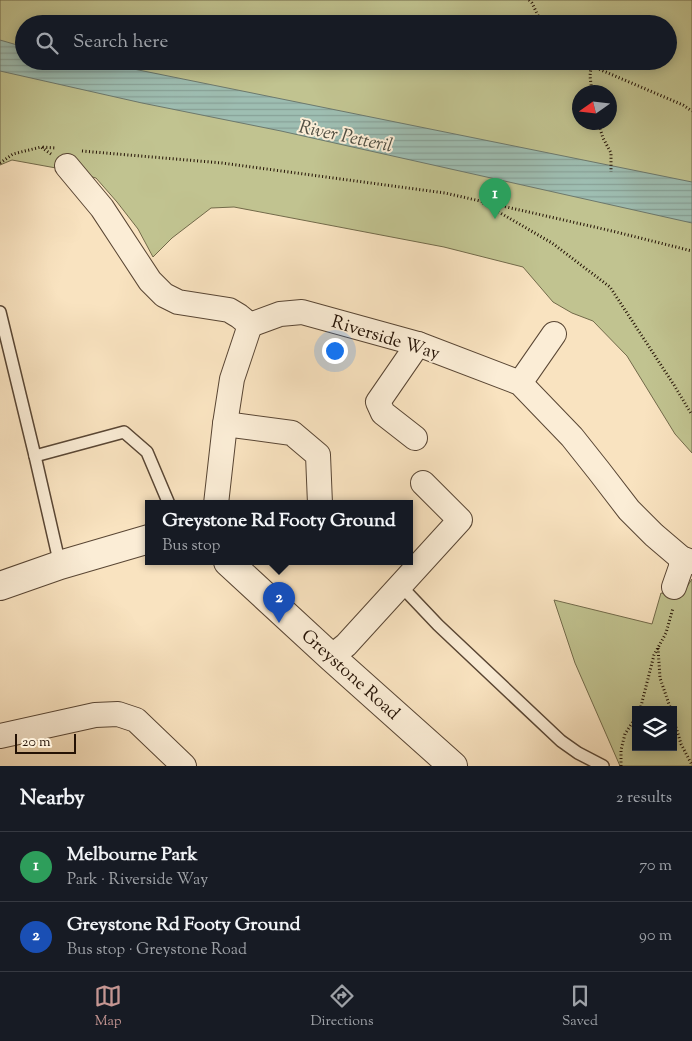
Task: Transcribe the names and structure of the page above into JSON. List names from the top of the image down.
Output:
{
  "streets": {
    "street": ["Riverside Way", "Greystone Road"]
  },
  "water": ["River Petteril"],
  "scale_bar": "20 m",
  "north": "left",
  "page": {
    "search": "Search here",
    "pins": ["1", "2"],
    "popup": ["Greystone Rd Footy Ground", "Bus stop"],
    "scale": "20 m",
    "heading": ["Nearby", "2 results"],
    "list": [
      {
        "mark": "1",
        "name": "Melbourne Park",
        "note": "Park · Riverside Way",
        "value": "70 m"
      },
      {
        "mark": "2",
        "name": "Greystone Rd Footy Ground",
        "note": "Bus stop · Greystone Road",
        "value": "90 m"
      }
    ],
    "nav": ["Map", "Directions", "Saved"]
  }
}
